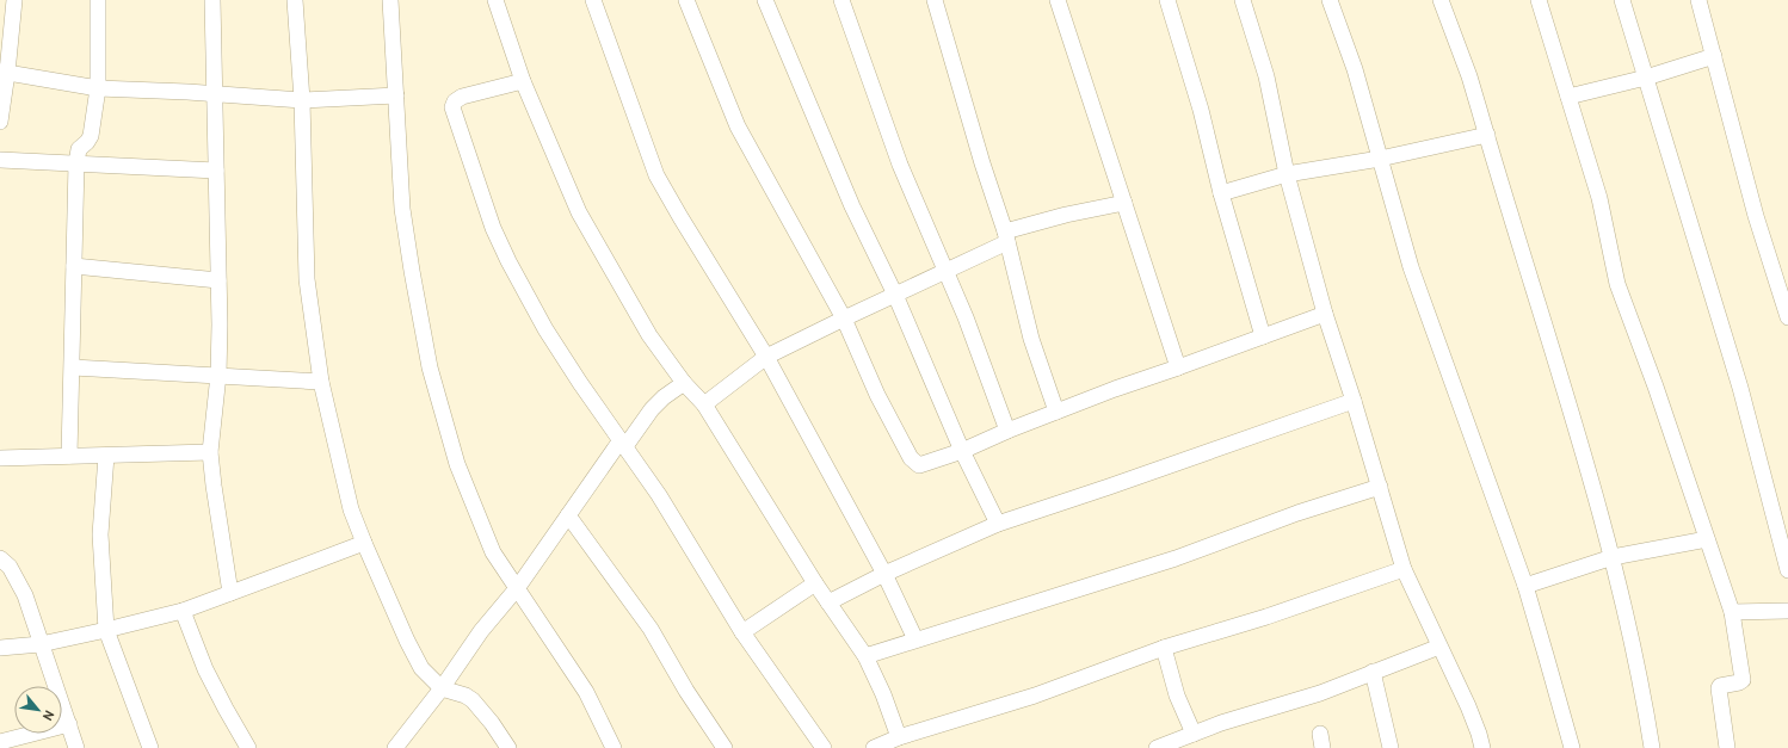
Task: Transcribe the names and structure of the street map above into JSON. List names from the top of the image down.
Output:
{
  "north": "bottom right"
}
